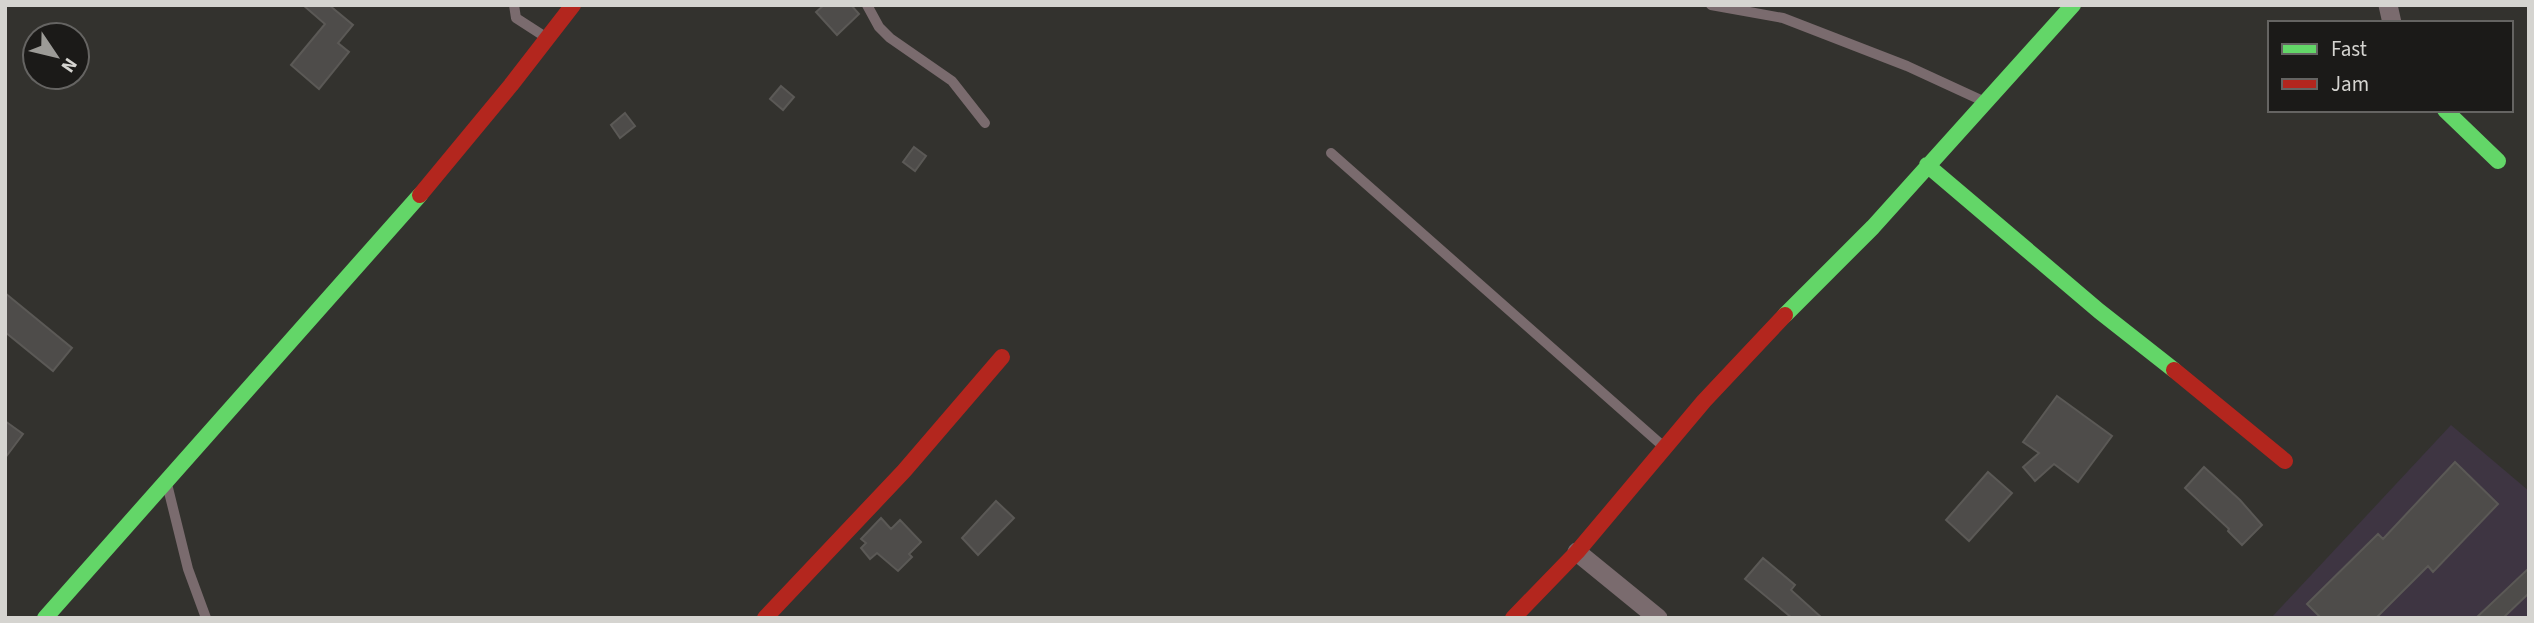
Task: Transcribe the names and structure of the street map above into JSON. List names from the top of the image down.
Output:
{
  "legend": ["Fast", "Jam"],
  "north": "bottom right"
}
